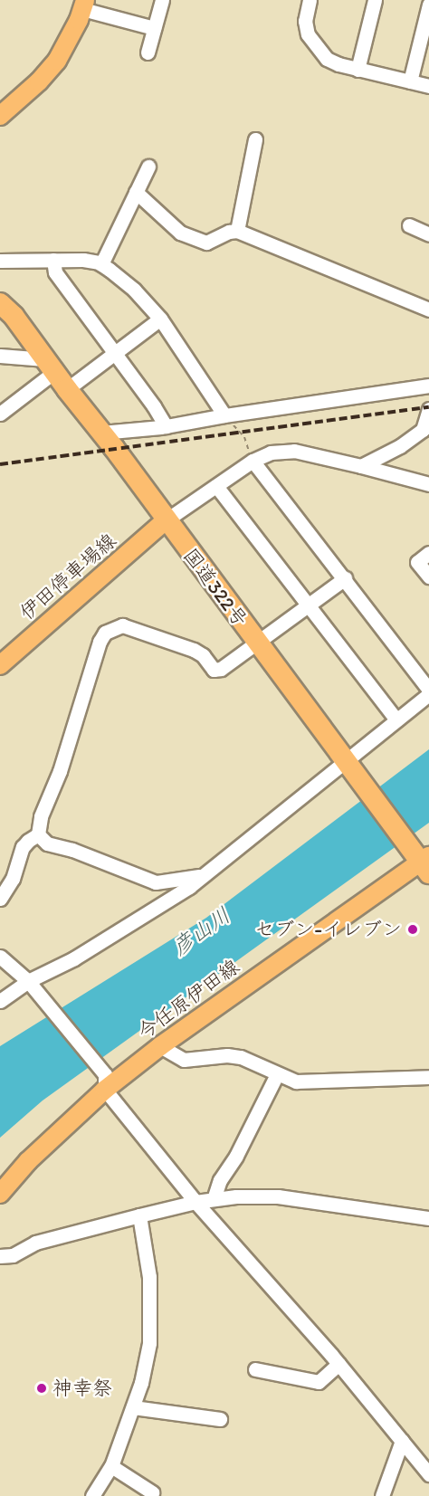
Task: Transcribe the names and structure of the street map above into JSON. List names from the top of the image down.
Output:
{
  "streets": {
    "highway": ["国道322号"],
    "main road": ["伊田停車場線", "今任原伊田線"]
  },
  "crossings": [
    ["伊田停車場線", "国道322号"],
    ["国道322号", "今任原伊田線"]
  ],
  "water": ["彦山川"],
  "places": ["セブン-イレブン", "神幸祭"]
}
